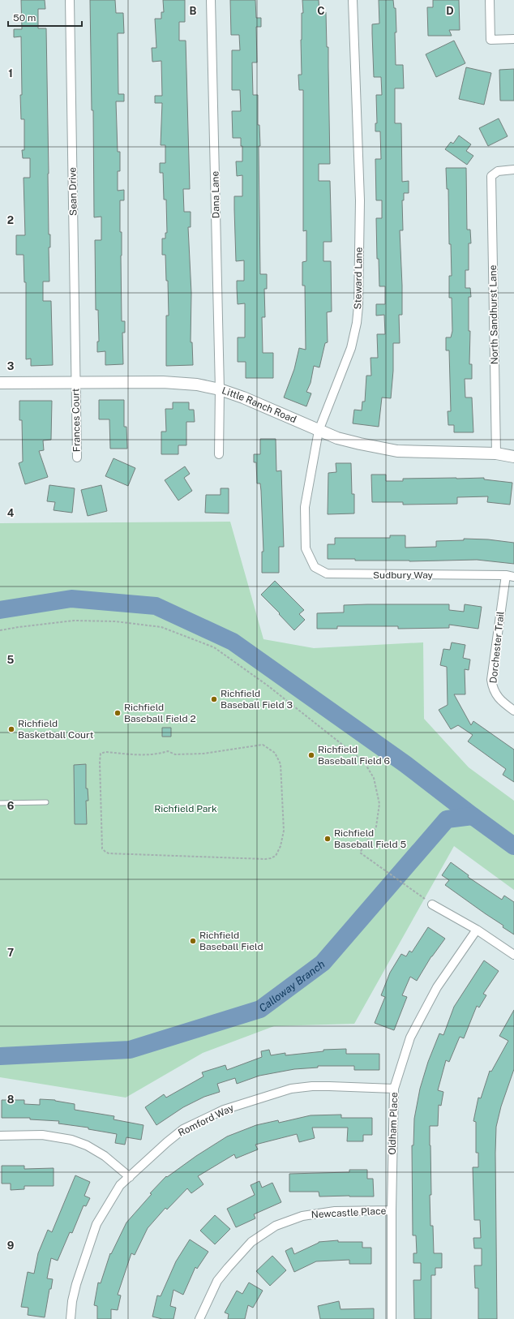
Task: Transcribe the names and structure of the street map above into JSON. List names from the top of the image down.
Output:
{
  "streets": {
    "street": [
      "Sean Drive",
      "Dana Lane",
      "Steward Lane",
      "North Sandhurst Lane",
      "Little Ranch Road",
      "Frances Court",
      "Sudbury Way",
      "Dorchester Trail",
      "Romford Way",
      "Oldham Place",
      "Newcastle Place"
    ]
  },
  "crossings": [
    ["Sean Drive", "Little Ranch Road"],
    ["Sean Drive", "Frances Court"],
    ["Dana Lane", "Little Ranch Road"],
    ["Steward Lane", "Little Ranch Road"],
    ["Steward Lane", "Sudbury Way"],
    ["North Sandhurst Lane", "Little Ranch Road"],
    ["Little Ranch Road", "Frances Court"],
    ["Sudbury Way", "Dorchester Trail"],
    ["Romford Way", "Oldham Place"],
    ["Oldham Place", "Newcastle Place"]
  ],
  "water": ["Calloway Branch"],
  "parks": ["Richfield Park"],
  "places": [
    "Richfield Baseball Field 3",
    "Richfield Baseball Field 2",
    "Richfield Basketball Court",
    "Richfield Baseball Field 6",
    "Richfield Baseball Field 5",
    "Richfield Baseball Field"
  ],
  "scale_bar": "50 m",
  "grid": {
    "columns": ["B", "C", "D"],
    "rows": [
      "1",
      "2",
      "3",
      "4",
      "5",
      "6",
      "7",
      "8",
      "9"
    ]
  }
}
